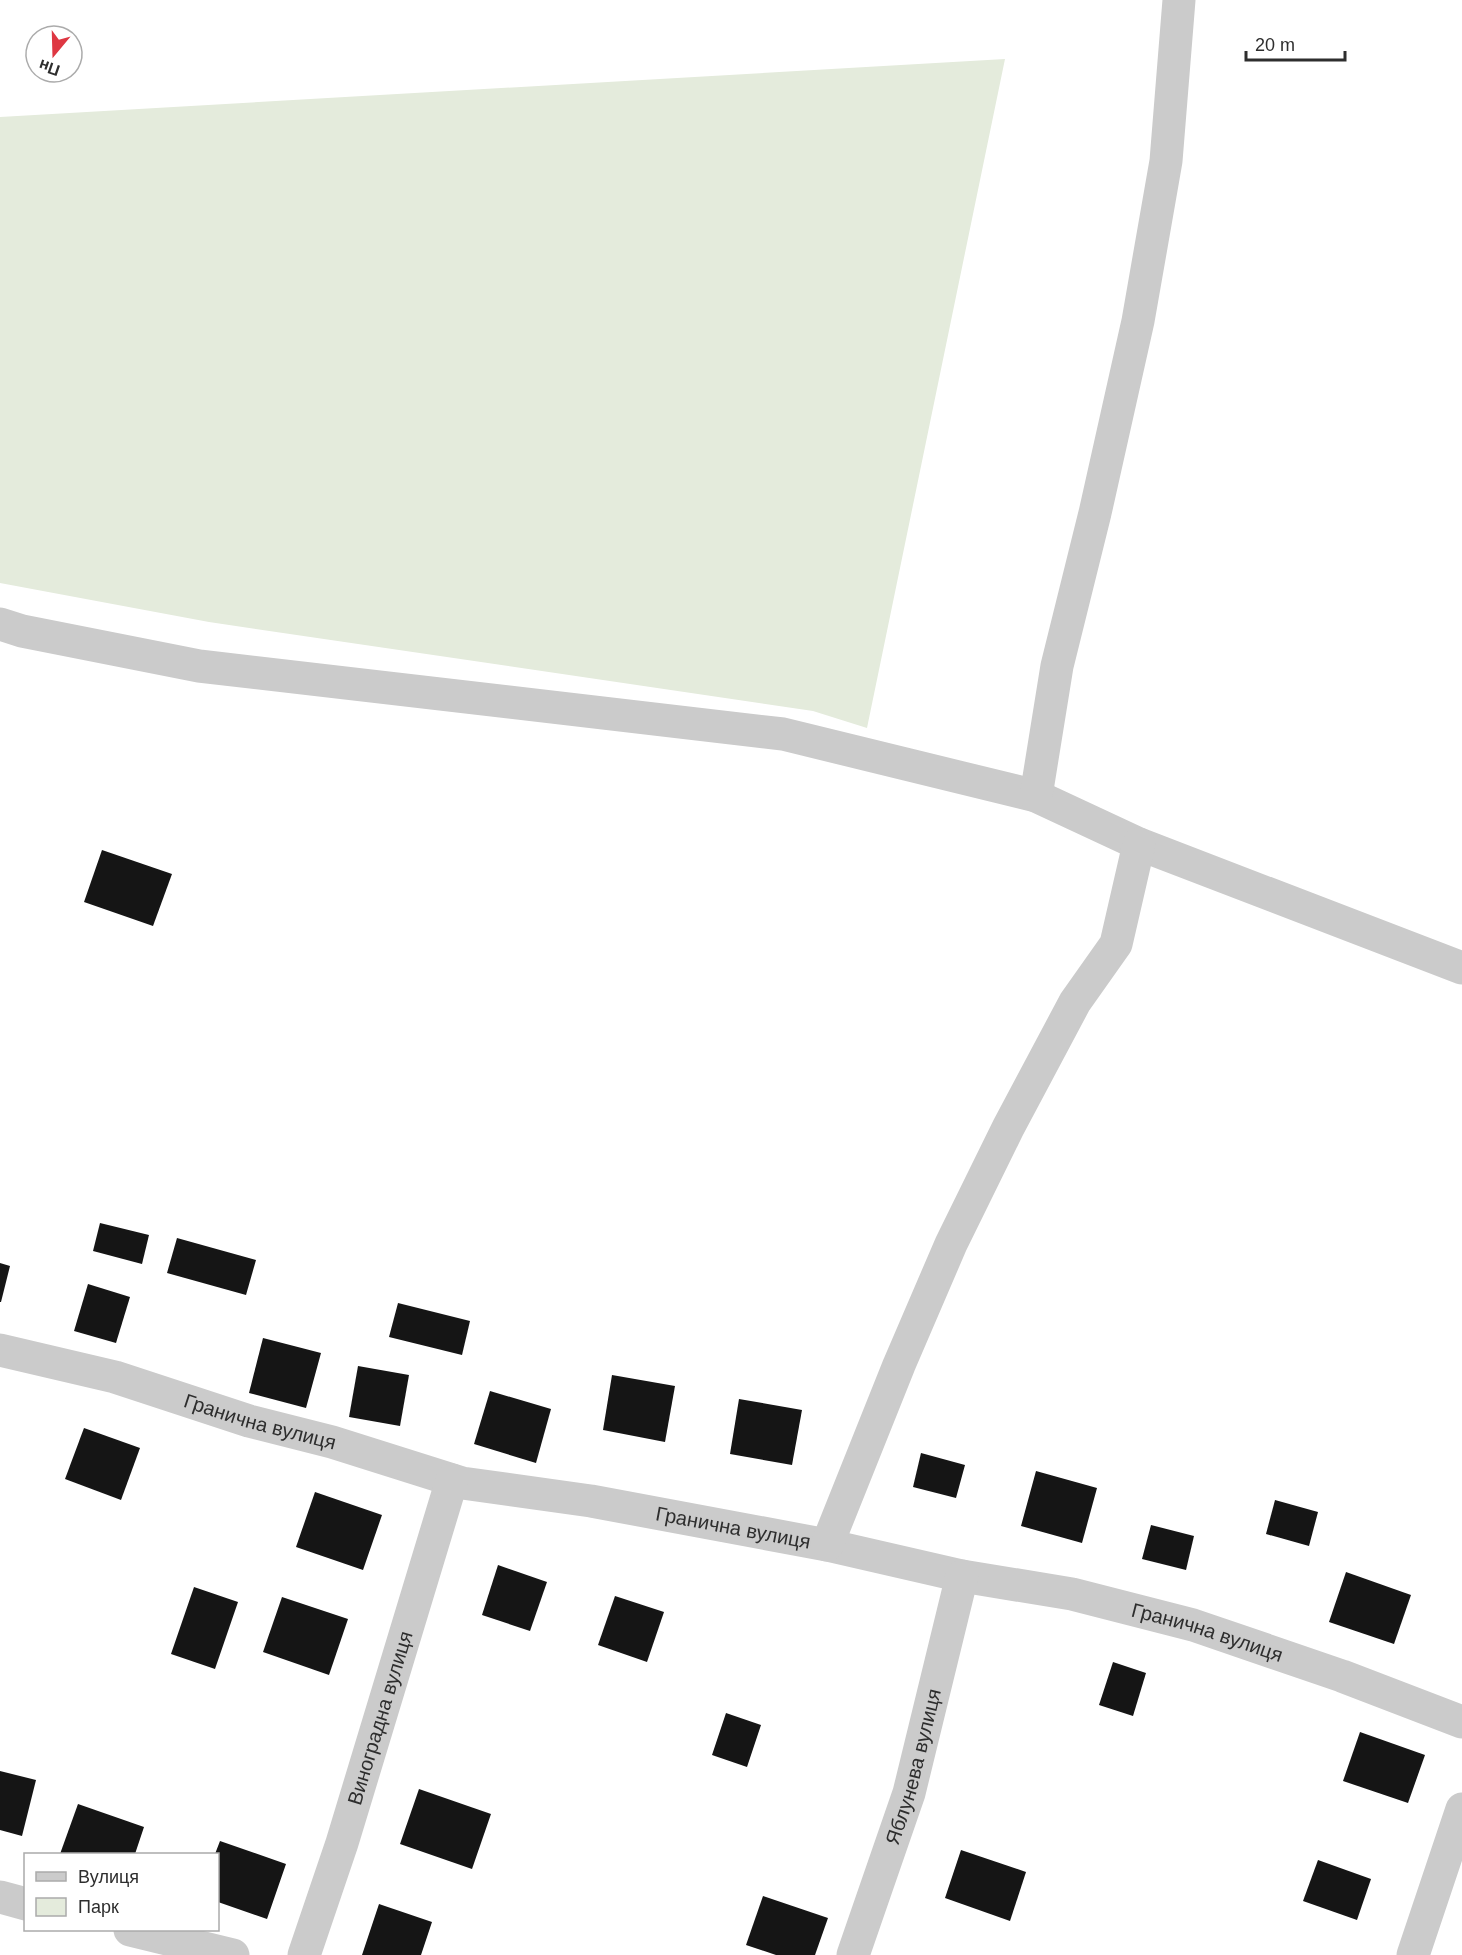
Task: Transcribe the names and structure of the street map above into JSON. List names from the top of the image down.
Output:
{
  "streets": {
    "street": ["Гранична вулиця", "Виноградна вулиця", "Яблунева вулиця"]
  },
  "crossings": [
    ["Гранична вулиця", "Виноградна вулиця"],
    ["Гранична вулиця", "Яблунева вулиця"]
  ],
  "legend": ["Вулиця", "Парк"],
  "scale_bar": "20 m",
  "north": "bottom"
}
